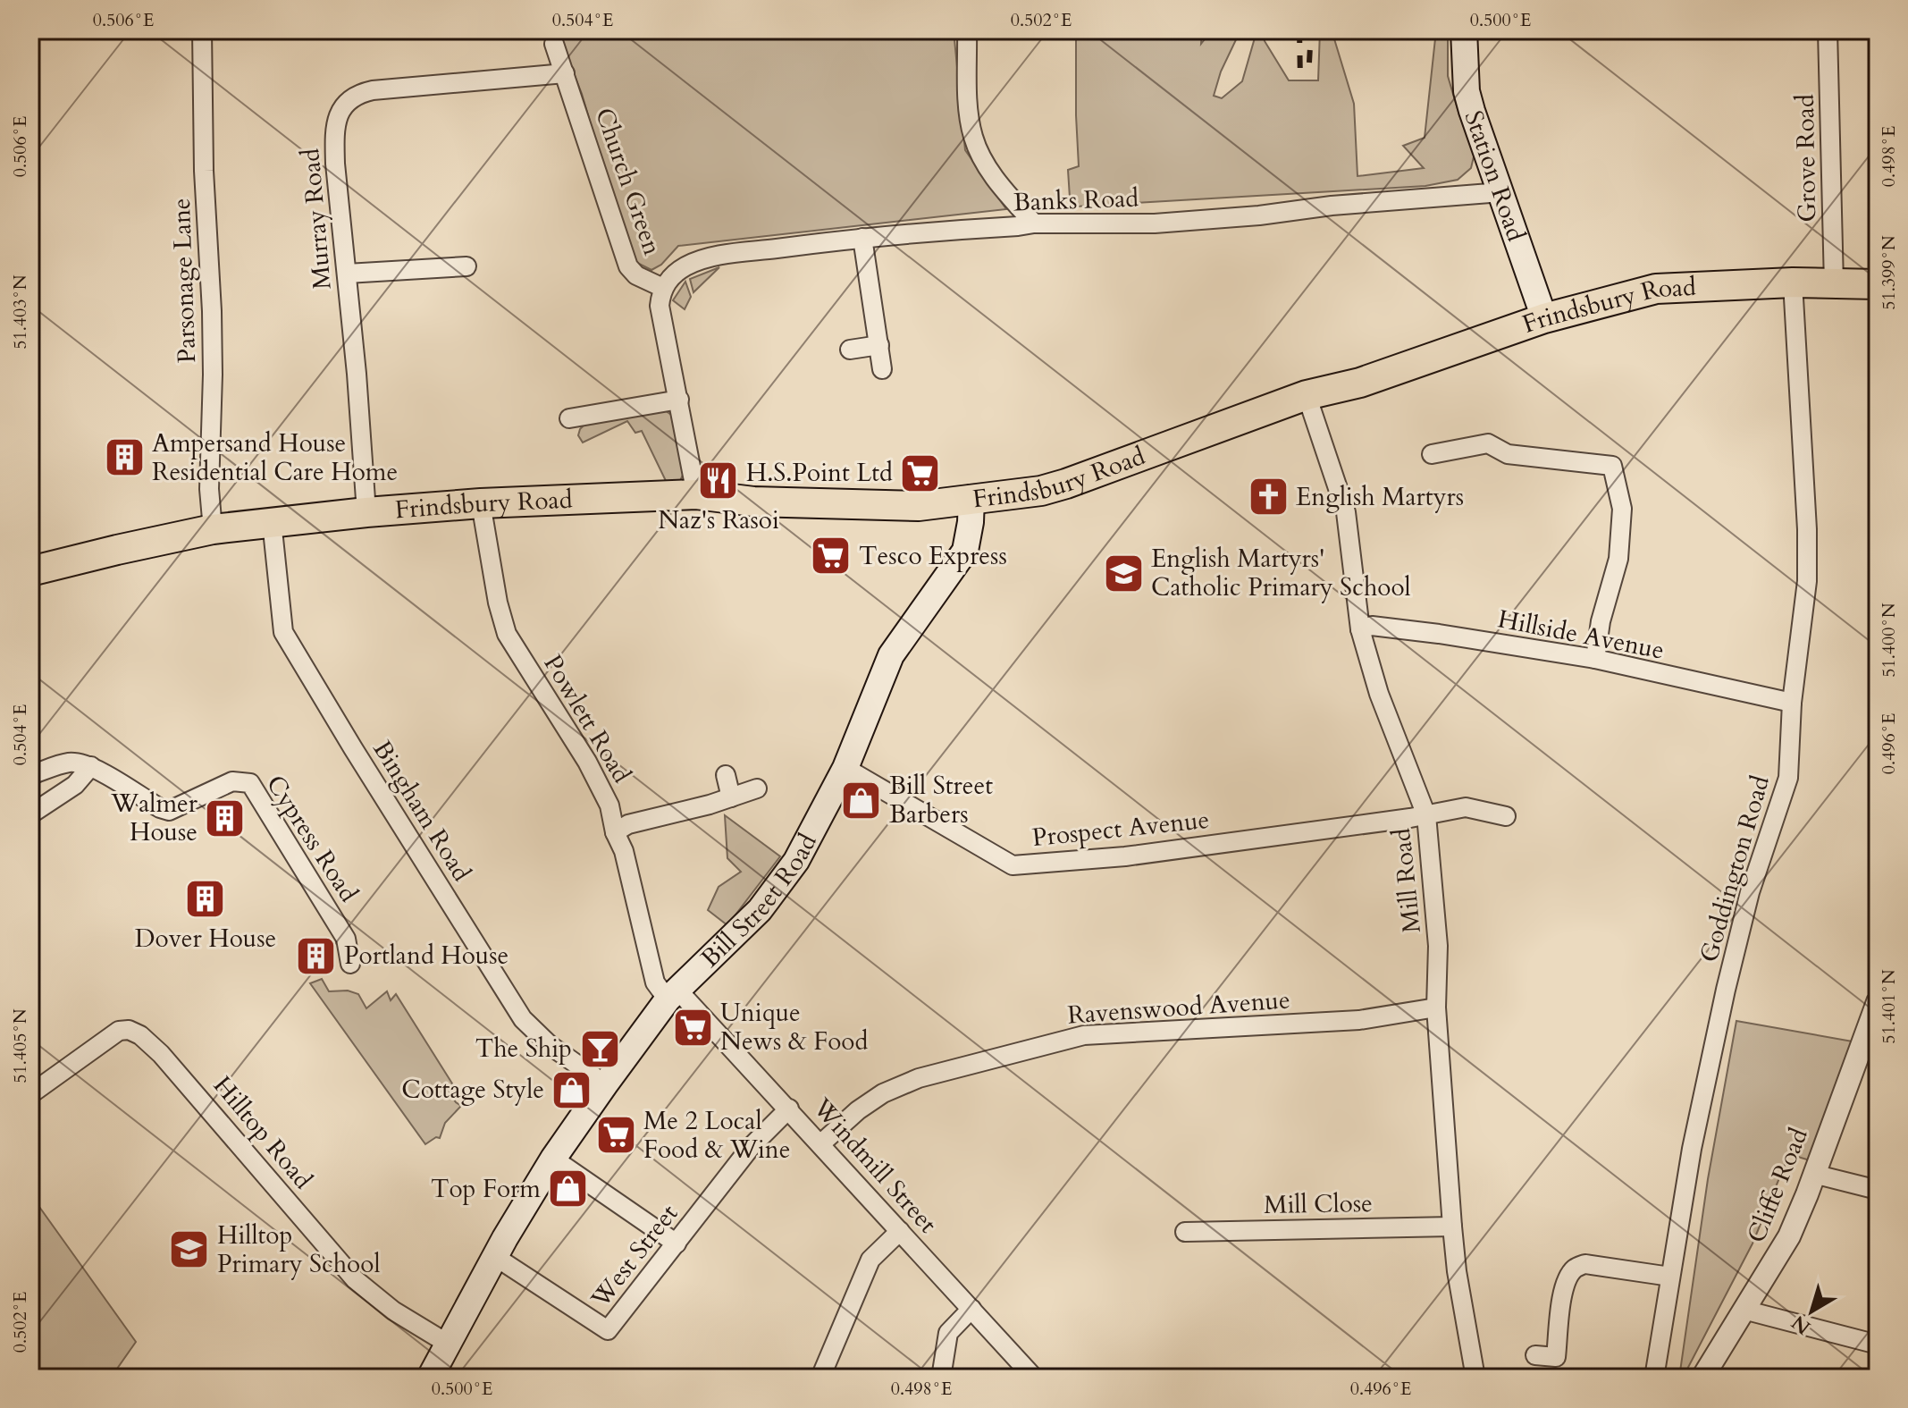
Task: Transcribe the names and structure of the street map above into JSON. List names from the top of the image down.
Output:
{
  "streets": {
    "main road": ["Station Road", "Frindsbury Road", "Bill Street Road"],
    "street": [
      "Grove Road",
      "Church Green",
      "Banks Road",
      "Murray Road",
      "Parsonage Lane",
      "Hillside Avenue",
      "Powlett Road",
      "Bingham Road",
      "Prospect Avenue",
      "Cypress Road",
      "Goddington Road",
      "Mill Road",
      "Ravenswood Avenue",
      "Hilltop Road",
      "Windmill Street",
      "Cliffe Road",
      "Mill Close",
      "West Street"
    ]
  },
  "crossings": [
    ["Grove Road", "Frindsbury Road"],
    ["Station Road", "Banks Road"],
    ["Station Road", "Frindsbury Road"],
    ["Church Green", "Banks Road"],
    ["Church Green", "Murray Road"],
    ["Church Green", "Frindsbury Road"],
    ["Murray Road", "Frindsbury Road"],
    ["Parsonage Lane", "Frindsbury Road"],
    ["Frindsbury Road", "Powlett Road"],
    ["Frindsbury Road", "Bingham Road"],
    ["Frindsbury Road", "Goddington Road"],
    ["Frindsbury Road", "Mill Road"],
    ["Frindsbury Road", "Bill Street Road"],
    ["Hillside Avenue", "Goddington Road"],
    ["Hillside Avenue", "Mill Road"],
    ["Powlett Road", "Bill Street Road"],
    ["Powlett Road", "Windmill Street"],
    ["Bingham Road", "Bill Street Road"],
    ["Prospect Avenue", "Mill Road"],
    ["Prospect Avenue", "Bill Street Road"],
    ["Mill Road", "Ravenswood Avenue"],
    ["Mill Road", "Mill Close"],
    ["Bill Street Road", "Hilltop Road"],
    ["Bill Street Road", "Windmill Street"],
    ["Bill Street Road", "West Street"],
    ["Ravenswood Avenue", "Windmill Street"],
    ["Windmill Street", "West Street"]
  ],
  "places": {
    "building": [
      "Ampersand House Residential Care Home",
      "Walmer House",
      "Dover House",
      "Portland House"
    ],
    "supermarket": [
      "H.S.Point Ltd",
      "Tesco Express",
      "Unique News & Food",
      "Me 2 Local Food & Wine"
    ],
    "restaurant": ["Naz's Rasoi"],
    "church": ["English Martyrs"],
    "school or university": ["English Martyrs' Catholic Primary School", "Hilltop Primary School"],
    "shop": ["Bill Street Barbers", "Cottage Style", "Top Form"],
    "bar": ["The Ship"]
  },
  "north": "bottom left",
  "coordinates": [
    "0.506°E",
    "0.504°E",
    "0.502°E",
    "0.500°E",
    "0.498°E",
    "51.399°N",
    "51.403°N",
    "51.400°N",
    "0.496°E",
    "51.401°N",
    "51.405°N"
  ]
}
